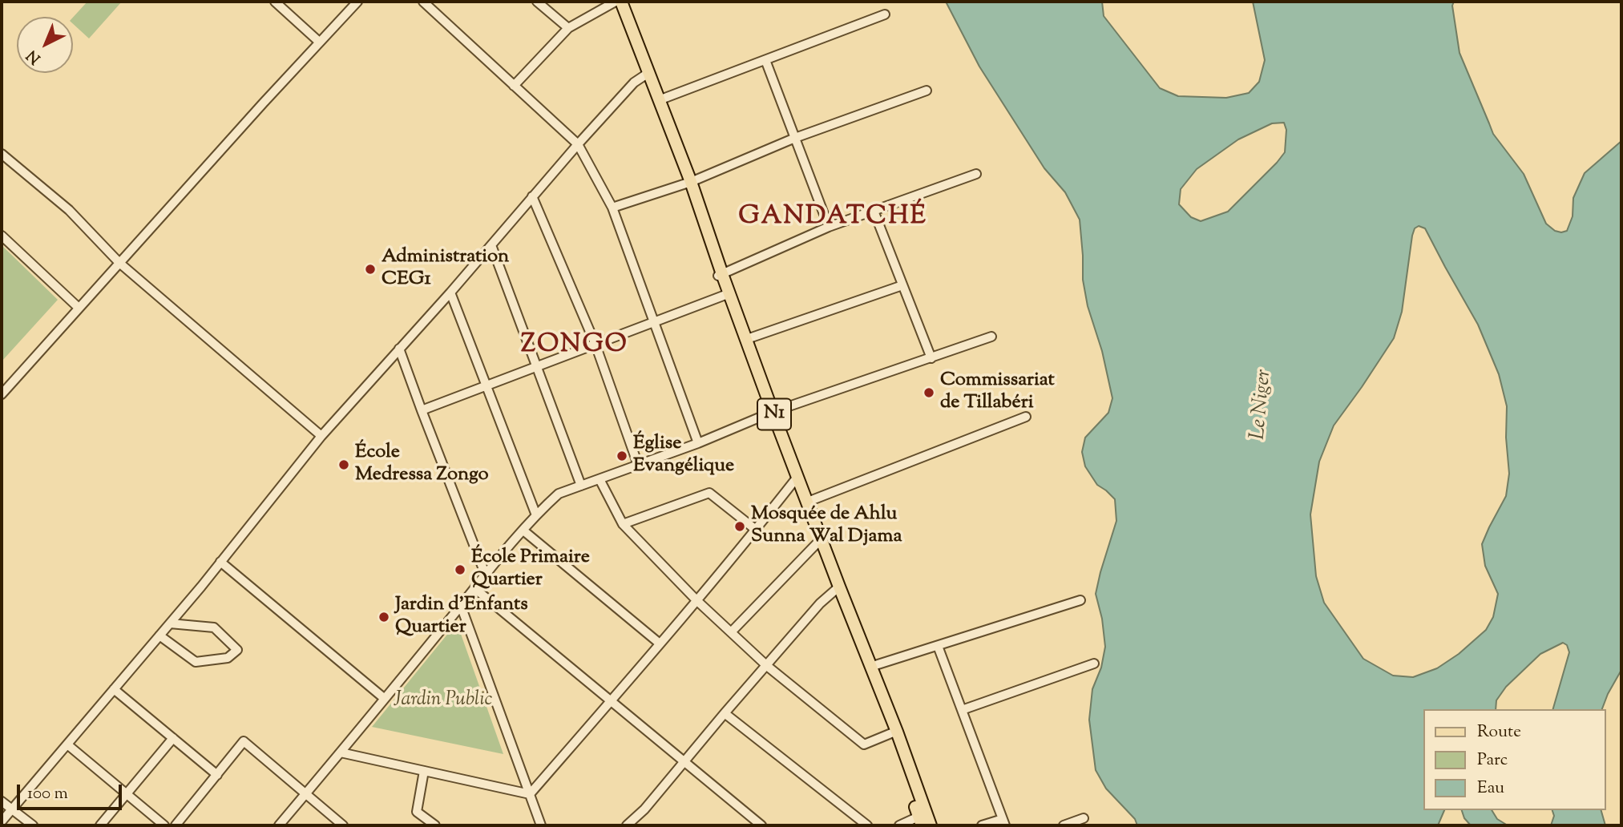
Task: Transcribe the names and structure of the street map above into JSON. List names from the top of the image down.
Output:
{
  "streets": {
    "main road": ["N1"]
  },
  "districts": ["GANDATCHÉ", "ZONGO"],
  "water": ["Le Niger"],
  "parks": ["Jardin Public"],
  "places": [
    "Administration CEG1",
    "Commissariat de Tillabéri",
    "Église Evangélique",
    "École Medressa Zongo",
    "Mosquée de Ahlu Sunna Wal Djama",
    "École Primaire Quartier",
    "Jardin d’Enfants Quartier"
  ],
  "legend": ["Route", "Parc", "Eau"],
  "scale_bar": "100 m",
  "north": "bottom left"
}
